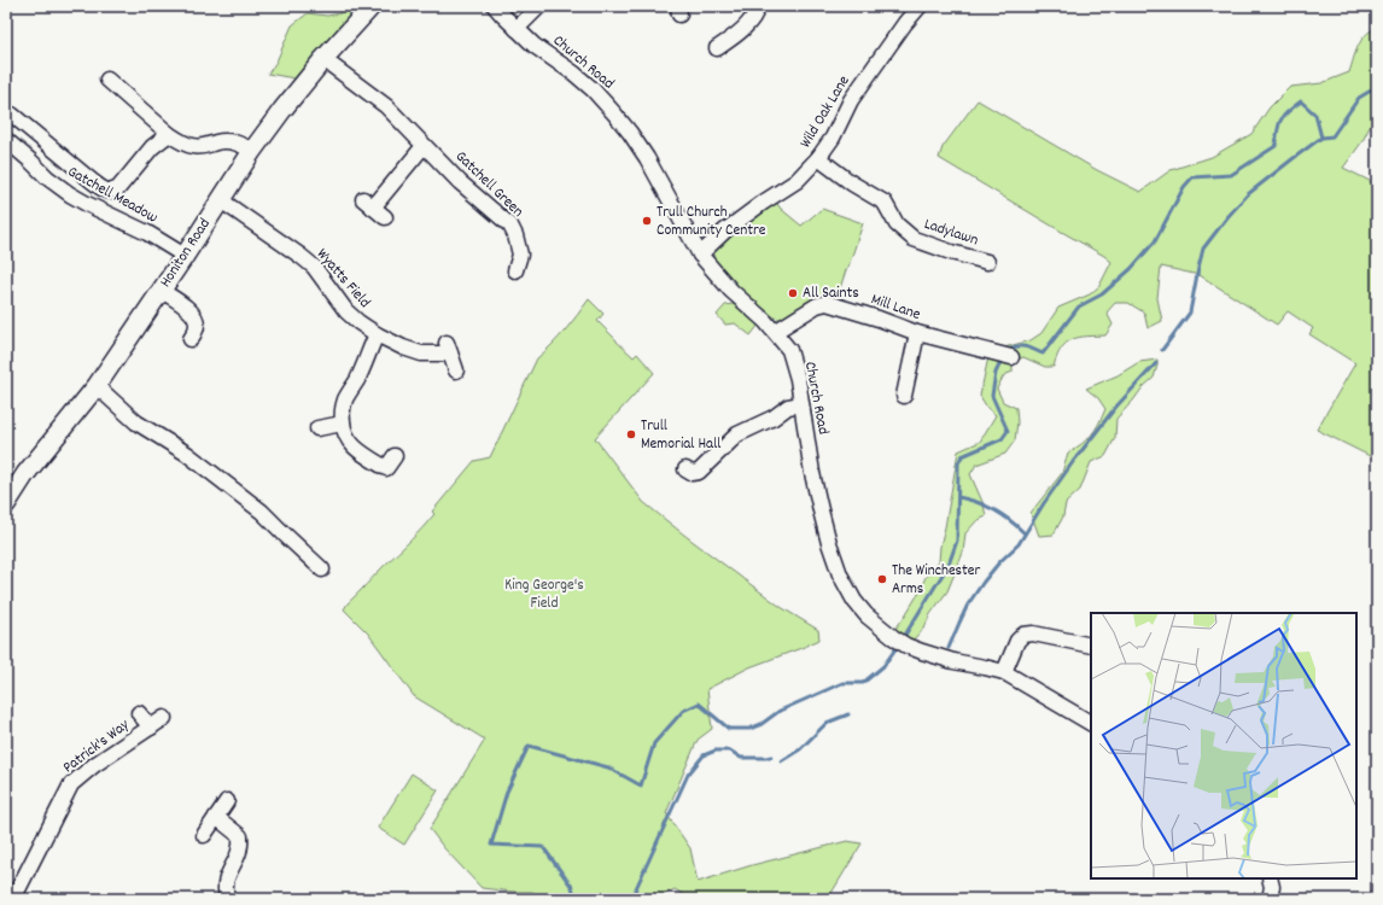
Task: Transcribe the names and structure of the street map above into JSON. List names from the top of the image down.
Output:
{
  "streets": {
    "street": [
      "Church Road",
      "Wild Oak Lane",
      "Gatchell Green",
      "Gatchell Meadow",
      "Ladylawn",
      "Honiton Road",
      "Wyatts Field",
      "Mill Lane",
      "Patrick's Way"
    ]
  },
  "crossings": [
    ["Church Road", "Wild Oak Lane"],
    ["Church Road", "Mill Lane"],
    ["Wild Oak Lane", "Ladylawn"],
    ["Gatchell Green", "Honiton Road"],
    ["Gatchell Meadow", "Honiton Road"],
    ["Honiton Road", "Wyatts Field"]
  ],
  "parks": ["King George's Field"],
  "places": [
    "Trull Church Community Centre",
    "All Saints",
    "Trull Memorial Hall",
    "The Winchester Arms"
  ]
}
